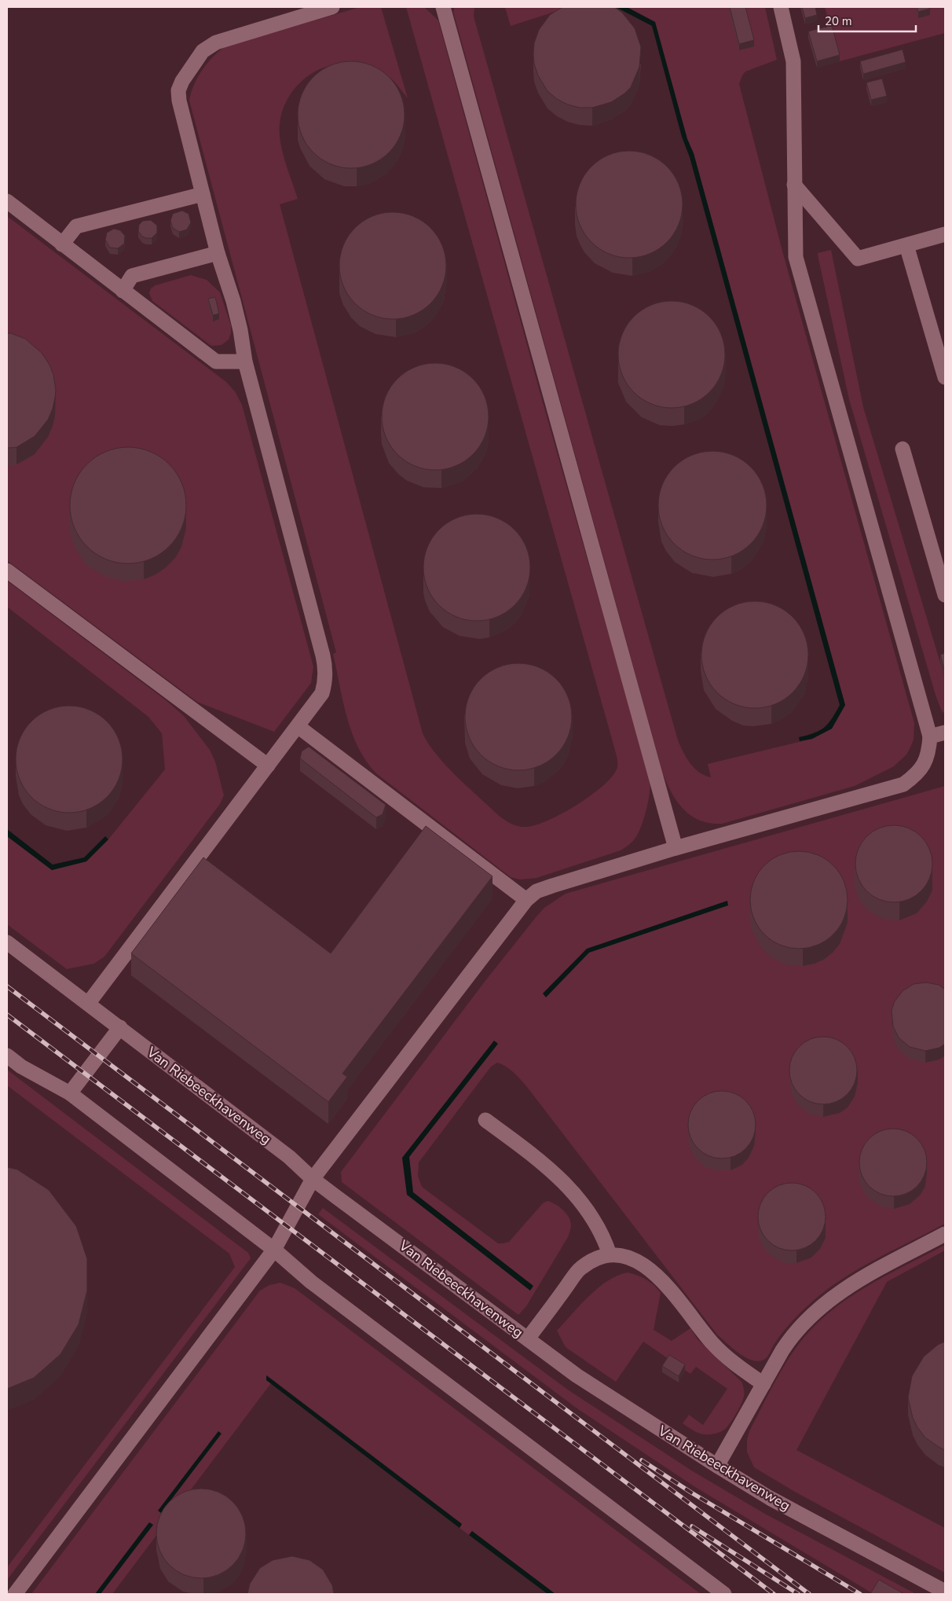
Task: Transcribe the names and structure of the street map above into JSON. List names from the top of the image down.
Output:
{
  "streets": {
    "lane": ["Van Riebeeckhavenweg"]
  },
  "scale_bar": "20 m"
}
